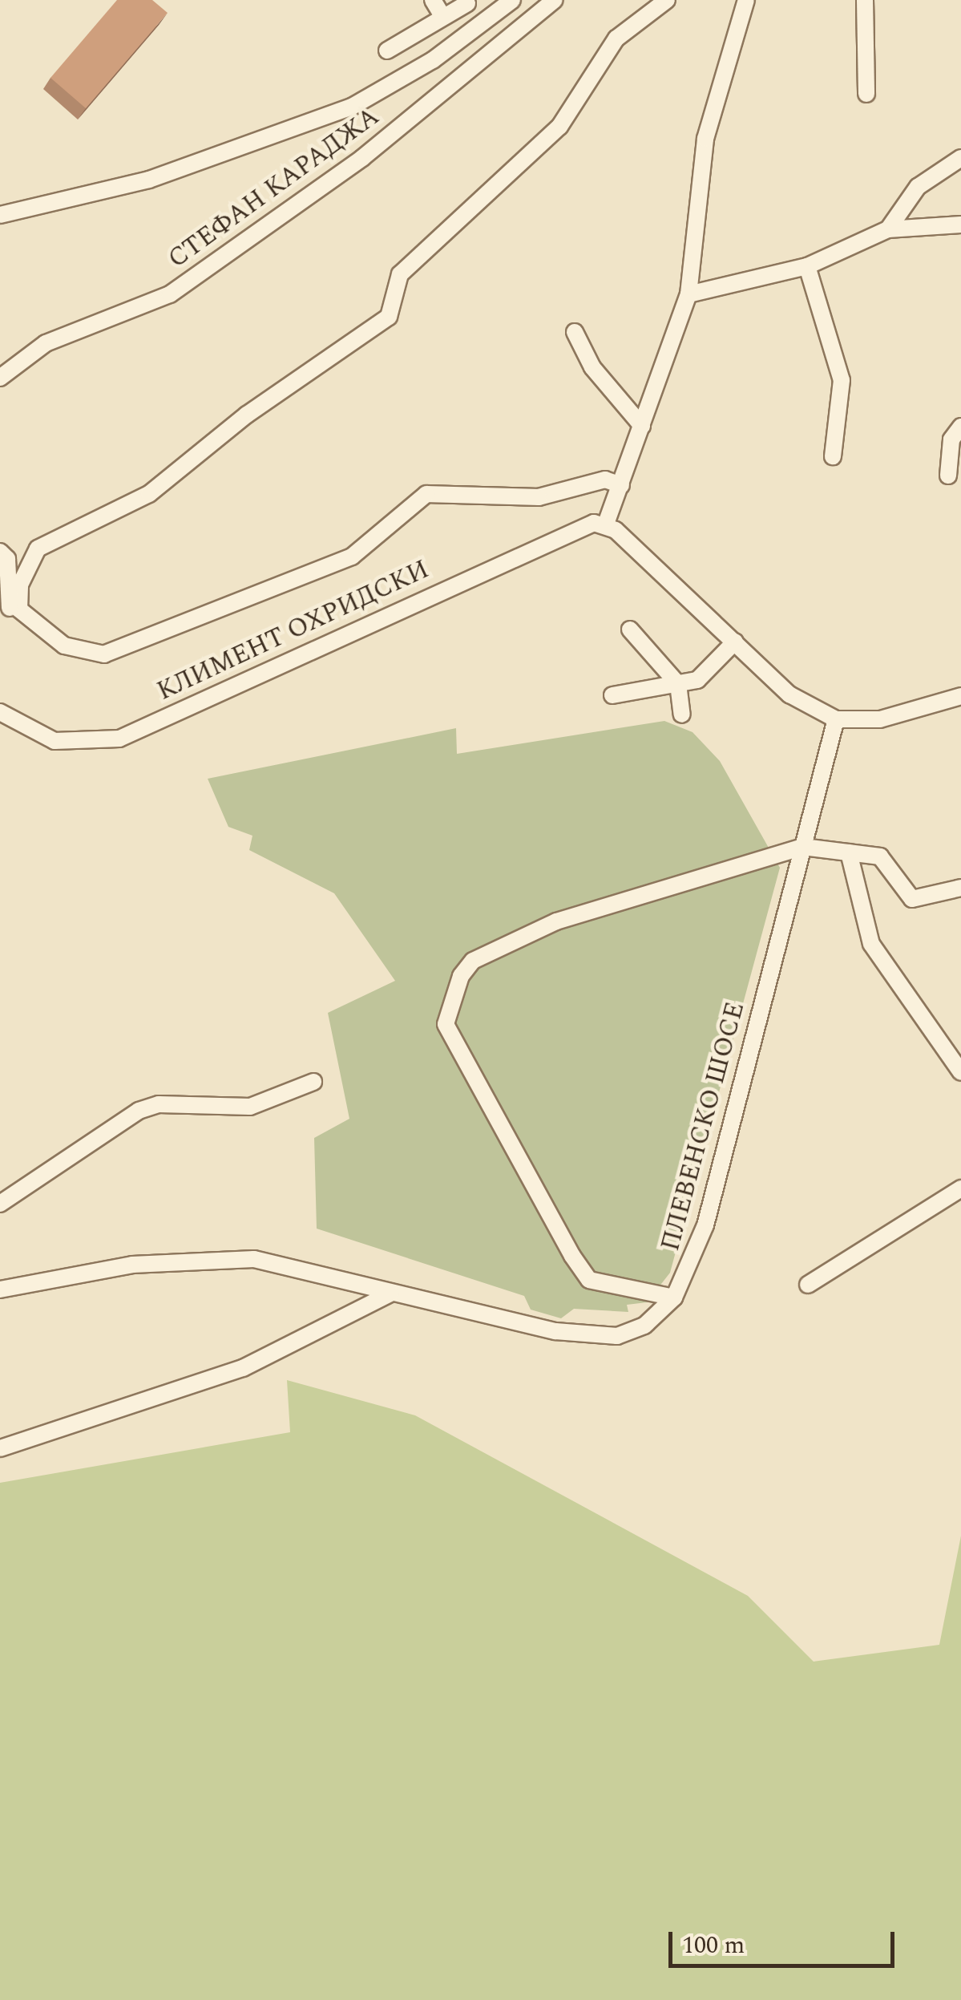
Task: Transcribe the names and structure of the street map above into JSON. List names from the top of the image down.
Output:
{
  "streets": {
    "street": ["СТЕФАН КАРАДЖА", "КЛИМЕНТ ОХРИДСКИ", "ПЛЕВЕНСКО ШОСЕ"]
  },
  "scale_bar": "100 m"
}
